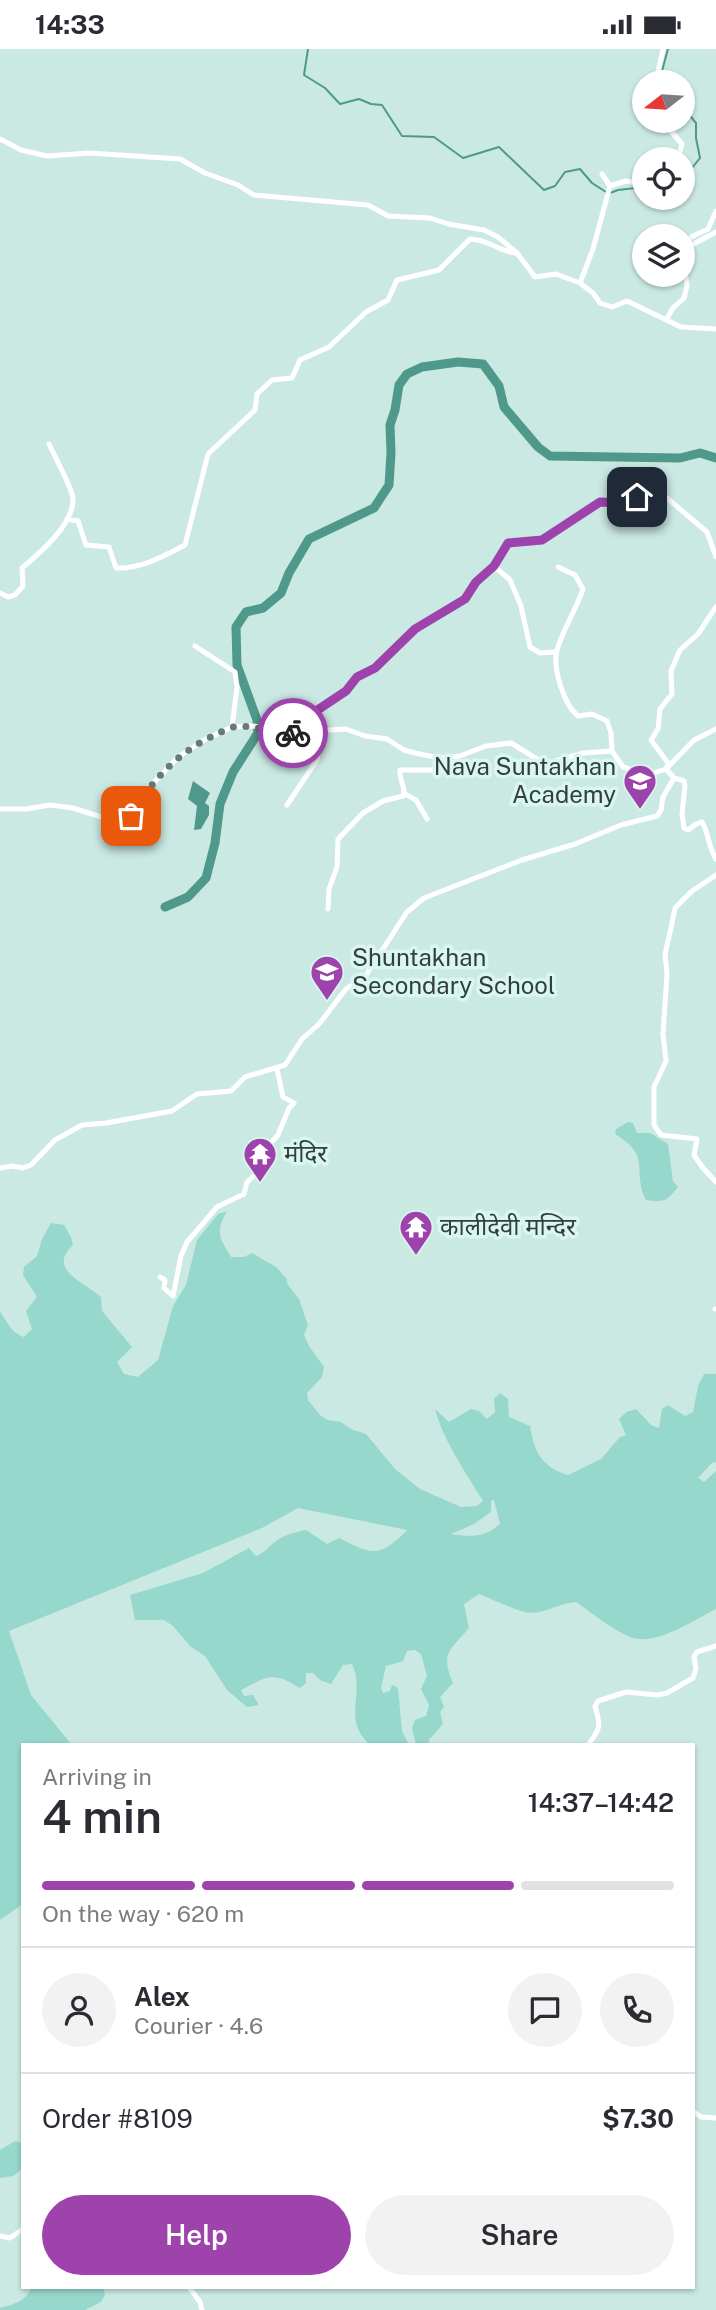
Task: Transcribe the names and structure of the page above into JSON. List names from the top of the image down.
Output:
{
  "places": {
    "school or university": ["Nava Suntakhan Academy", "Shuntakhan Secondary School"],
    "temple": ["मंदिर", "कालीदेवी मन्दिर"]
  },
  "north": "left",
  "page": {
    "status": "14:33",
    "heading": ["4 min", "Arriving in", "14:37–14:42"],
    "panel": [
      "Alex",
      "Courier · 4.6",
      "Order #8109",
      "$7.30"
    ],
    "bar": "On the way · 620 m",
    "buttons": ["Help", "Share"]
  }
}
